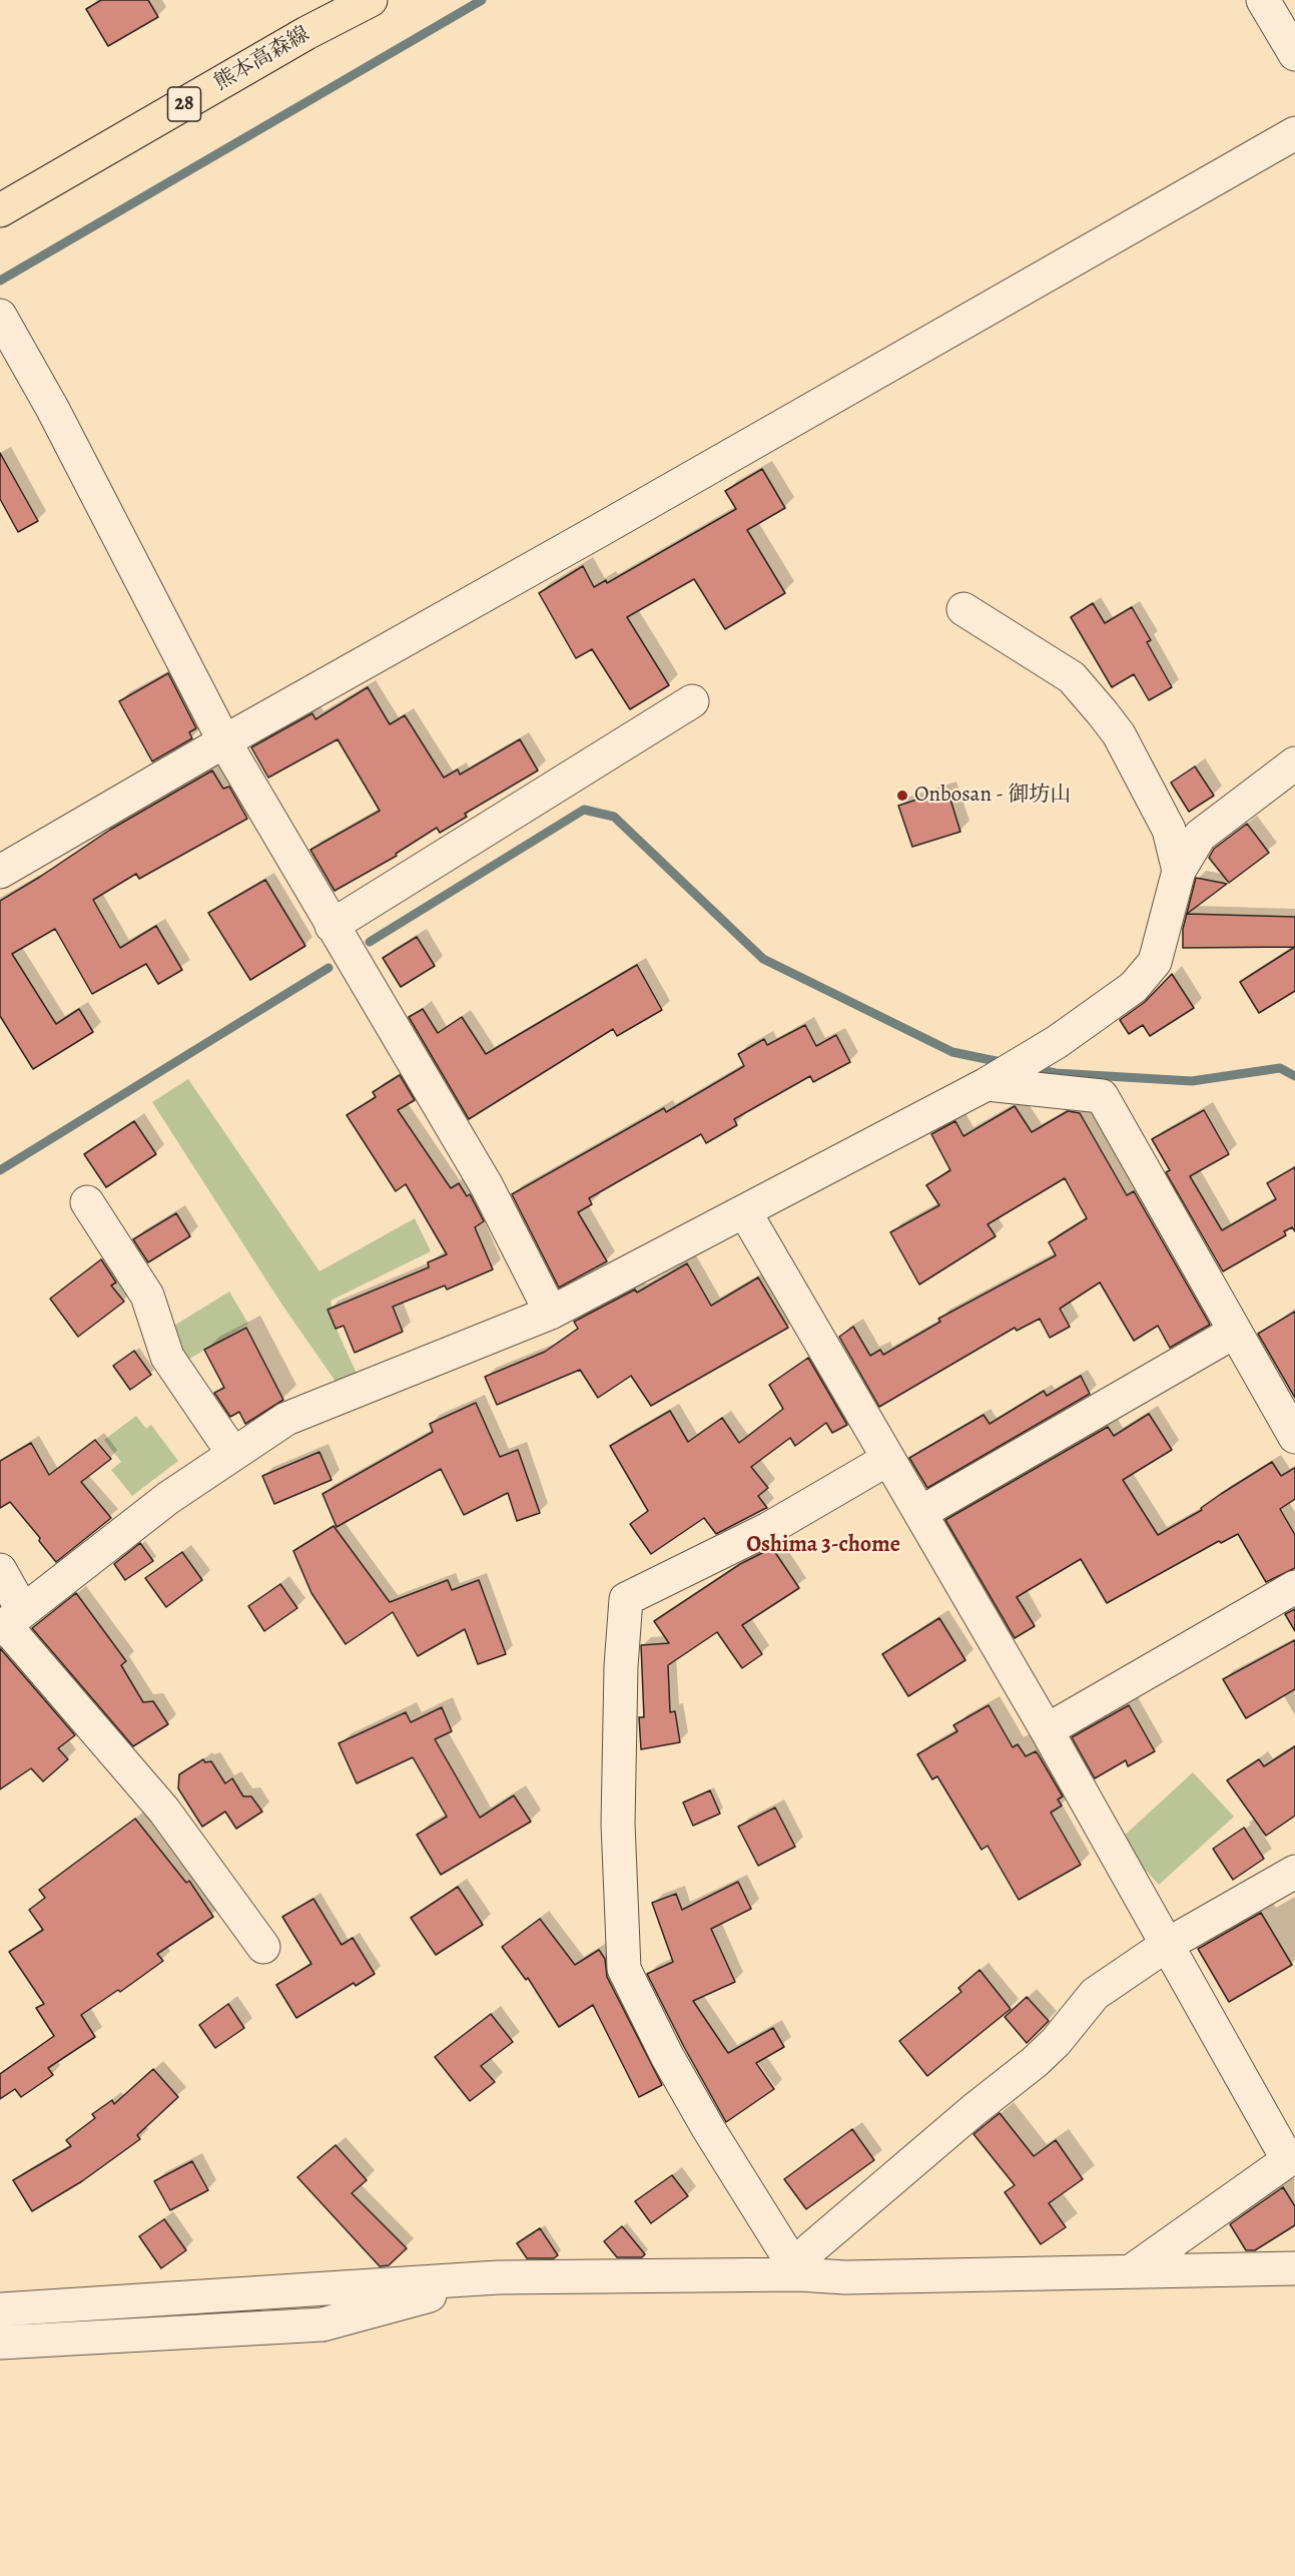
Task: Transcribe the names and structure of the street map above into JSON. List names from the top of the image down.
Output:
{
  "streets": {
    "main road": ["熊本高森線", "28"]
  },
  "districts": ["Oshima 3-chome"],
  "places": ["Onbosan - 御坊山"]
}
